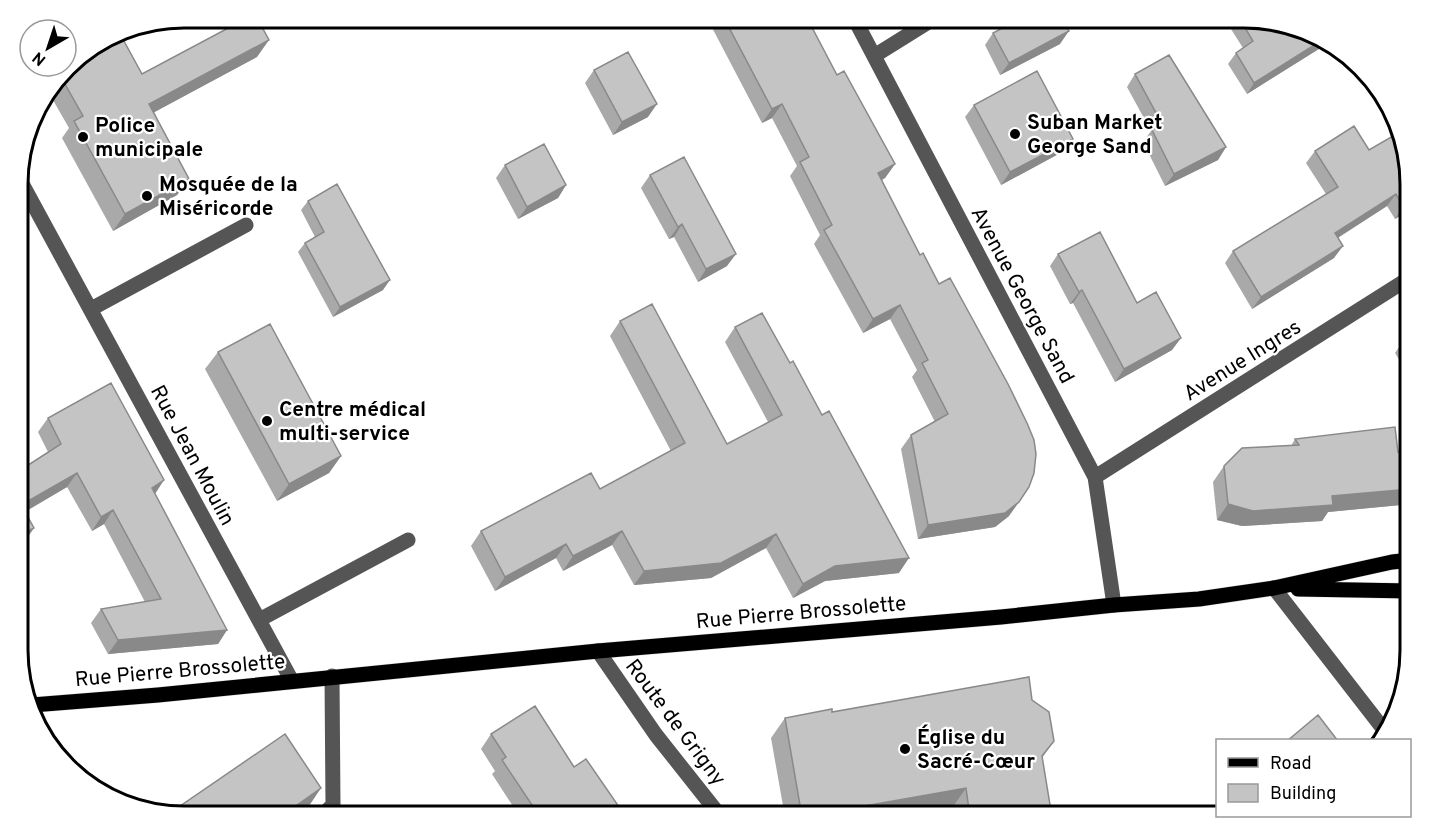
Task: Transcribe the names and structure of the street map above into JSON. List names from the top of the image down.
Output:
{
  "streets": {
    "main road": ["Rue Pierre Brossolette"],
    "street": [
      "Avenue George Sand",
      "Avenue Ingres",
      "Rue Jean Moulin",
      "Route de Grigny"
    ]
  },
  "crossings": [
    ["Avenue George Sand", "Avenue Ingres"],
    ["Avenue George Sand", "Rue Pierre Brossolette"],
    ["Rue Jean Moulin", "Rue Pierre Brossolette"],
    ["Rue Pierre Brossolette", "Route de Grigny"]
  ],
  "places": [
    "Suban Market George Sand",
    "Police municipale",
    "Mosquée de la Miséricorde",
    "Centre médical multi-service",
    "Église du Sacré-Cœur"
  ],
  "legend": ["Road", "Building"],
  "north": "bottom left"
}
